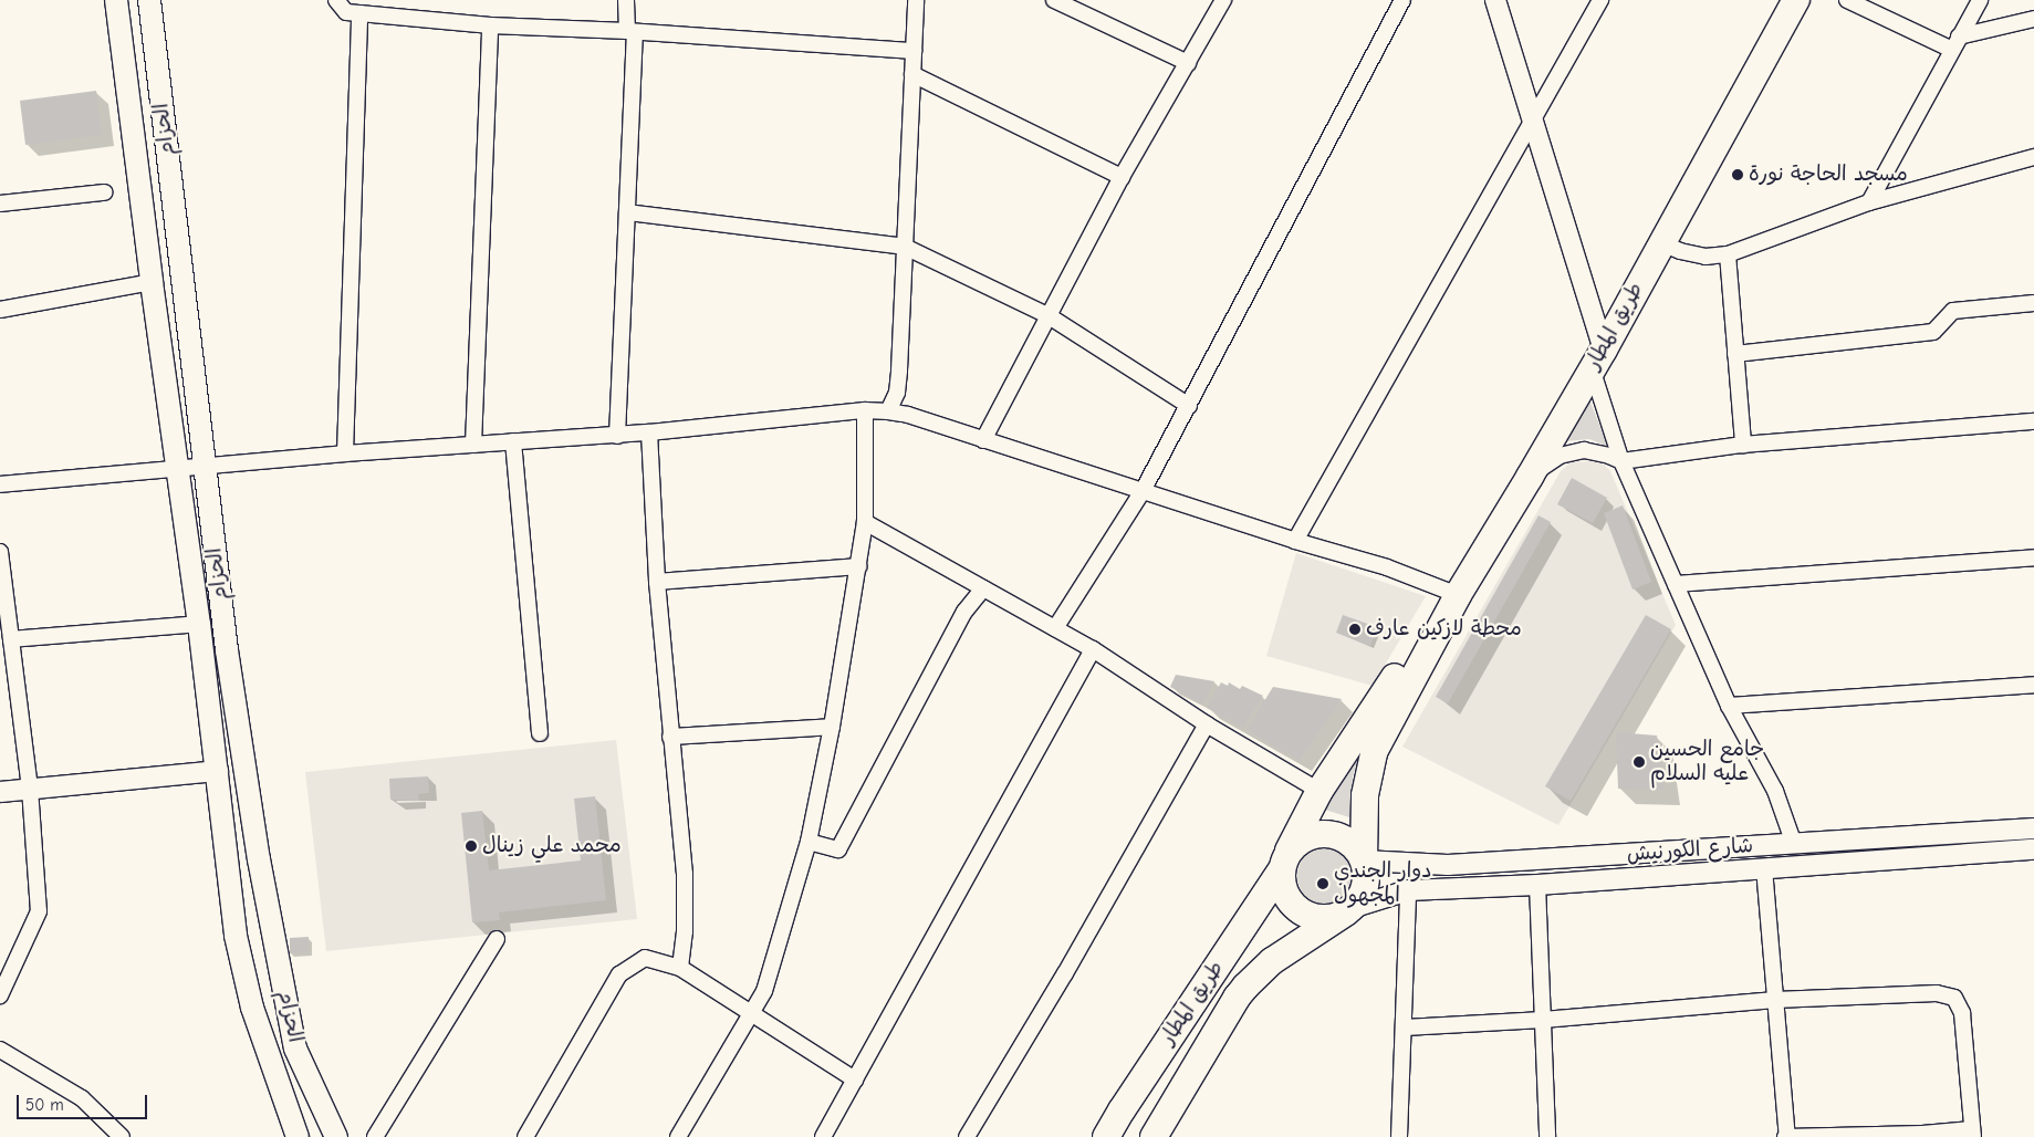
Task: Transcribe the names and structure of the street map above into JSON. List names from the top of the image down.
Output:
{
  "streets": {
    "highway": ["طريق المطار"],
    "main road": ["الحزام"],
    "street": ["شارع الكورنيش"]
  },
  "crossings": [
    ["طريق المطار", "شارع الكورنيش"]
  ],
  "places": [
    "مسجد الحاجة نورة",
    "محطة لازكين عارف",
    "جامع الحسين عليه السلام",
    "محمد علي زينال",
    "دوار الجندي المجهول"
  ],
  "scale_bar": "50 m"
}
